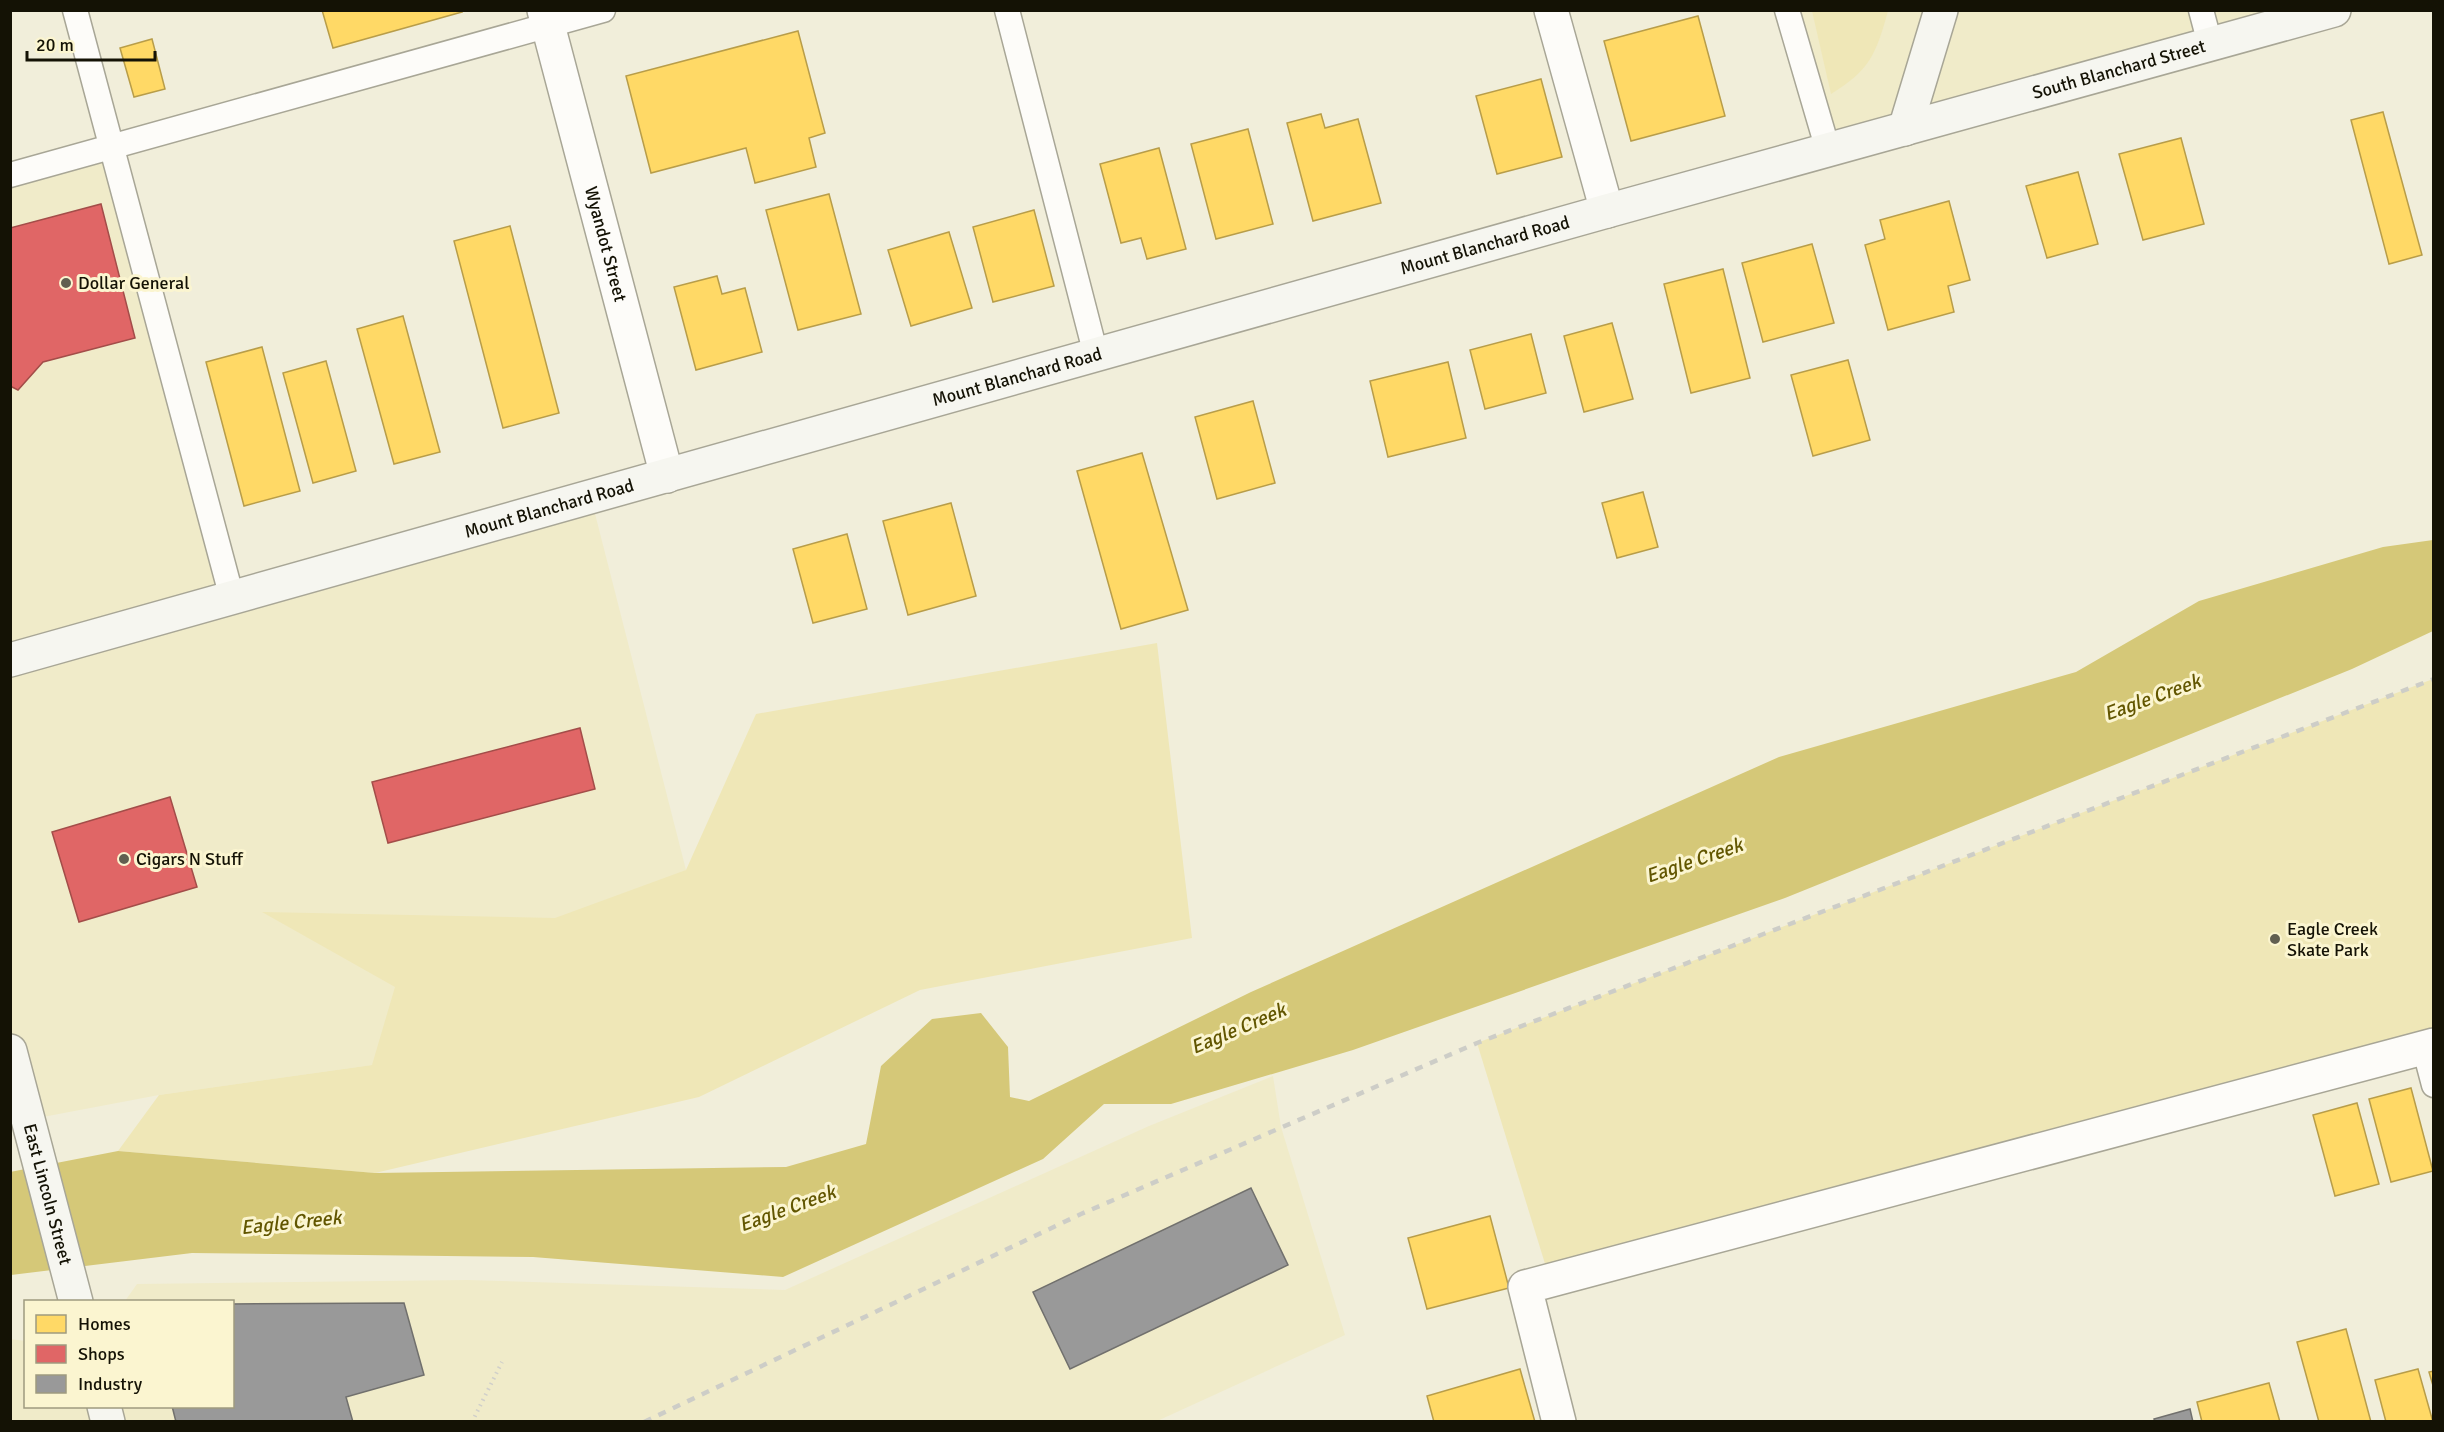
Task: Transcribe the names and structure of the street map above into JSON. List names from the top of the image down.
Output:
{
  "streets": {
    "main road": ["South Blanchard Street", "Mount Blanchard Road", "East Lincoln Street"],
    "street": ["Wyandot Street"]
  },
  "crossings": [
    ["South Blanchard Street", "Mount Blanchard Road"],
    ["Wyandot Street", "Mount Blanchard Road"]
  ],
  "water": ["Eagle Creek"],
  "places": ["Dollar General", "Cigars N Stuff", "Eagle Creek Skate Park"],
  "legend": ["Homes", "Shops", "Industry"],
  "scale_bar": "20 m"
}
